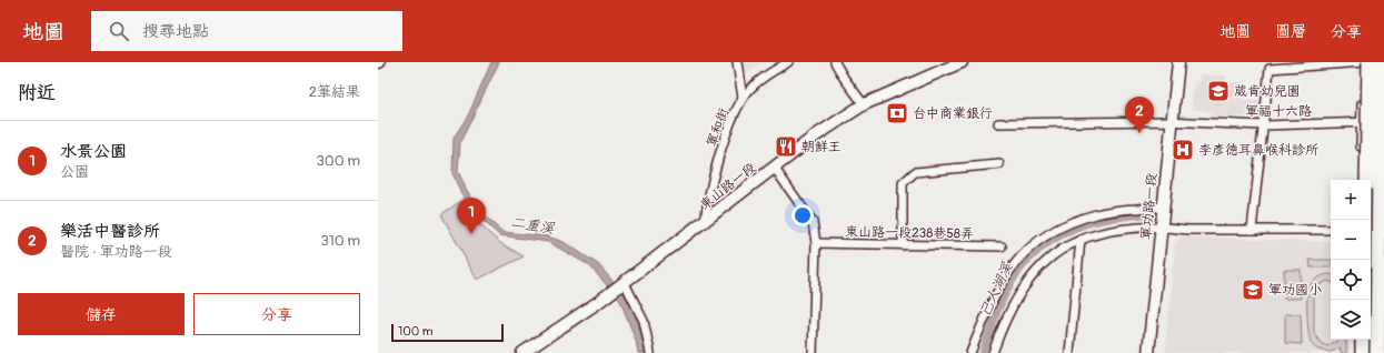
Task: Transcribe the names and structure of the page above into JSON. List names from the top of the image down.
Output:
{
  "streets": {
    "main road": ["東山路一段", "軍功路一段"],
    "street": ["軍福十六路", "軍和街", "東山路一段238巷58弄"]
  },
  "crossings": [
    ["軍福十六路", "軍功路一段"],
    ["軍和街", "東山路一段"]
  ],
  "water": ["二重溪", "己人湖溪"],
  "places": {
    "school or university": ["葳肯幼兒園", "軍功國小"],
    "bank": ["台中商業銀行"],
    "restaurant": ["朝鮮王"],
    "hospital": ["李彥德耳鼻喉科診所"]
  },
  "scale_bar": "100 m",
  "page": {
    "header": "地圖",
    "search": "搜尋地點",
    "nav": ["地圖", "圖層", "分享"],
    "heading": ["附近", "2筆結果"],
    "pins": ["2", "1"],
    "list": [
      {
        "mark": "1",
        "name": "水景公園",
        "note": "公園",
        "value": "300 m"
      },
      {
        "mark": "2",
        "name": "樂活中醫診所",
        "note": "醫院 · 軍功路一段",
        "value": "310 m"
      }
    ],
    "map_buttons": ["+", "−"],
    "buttons": ["儲存", "分享"],
    "scale": "100 m"
  }
}
